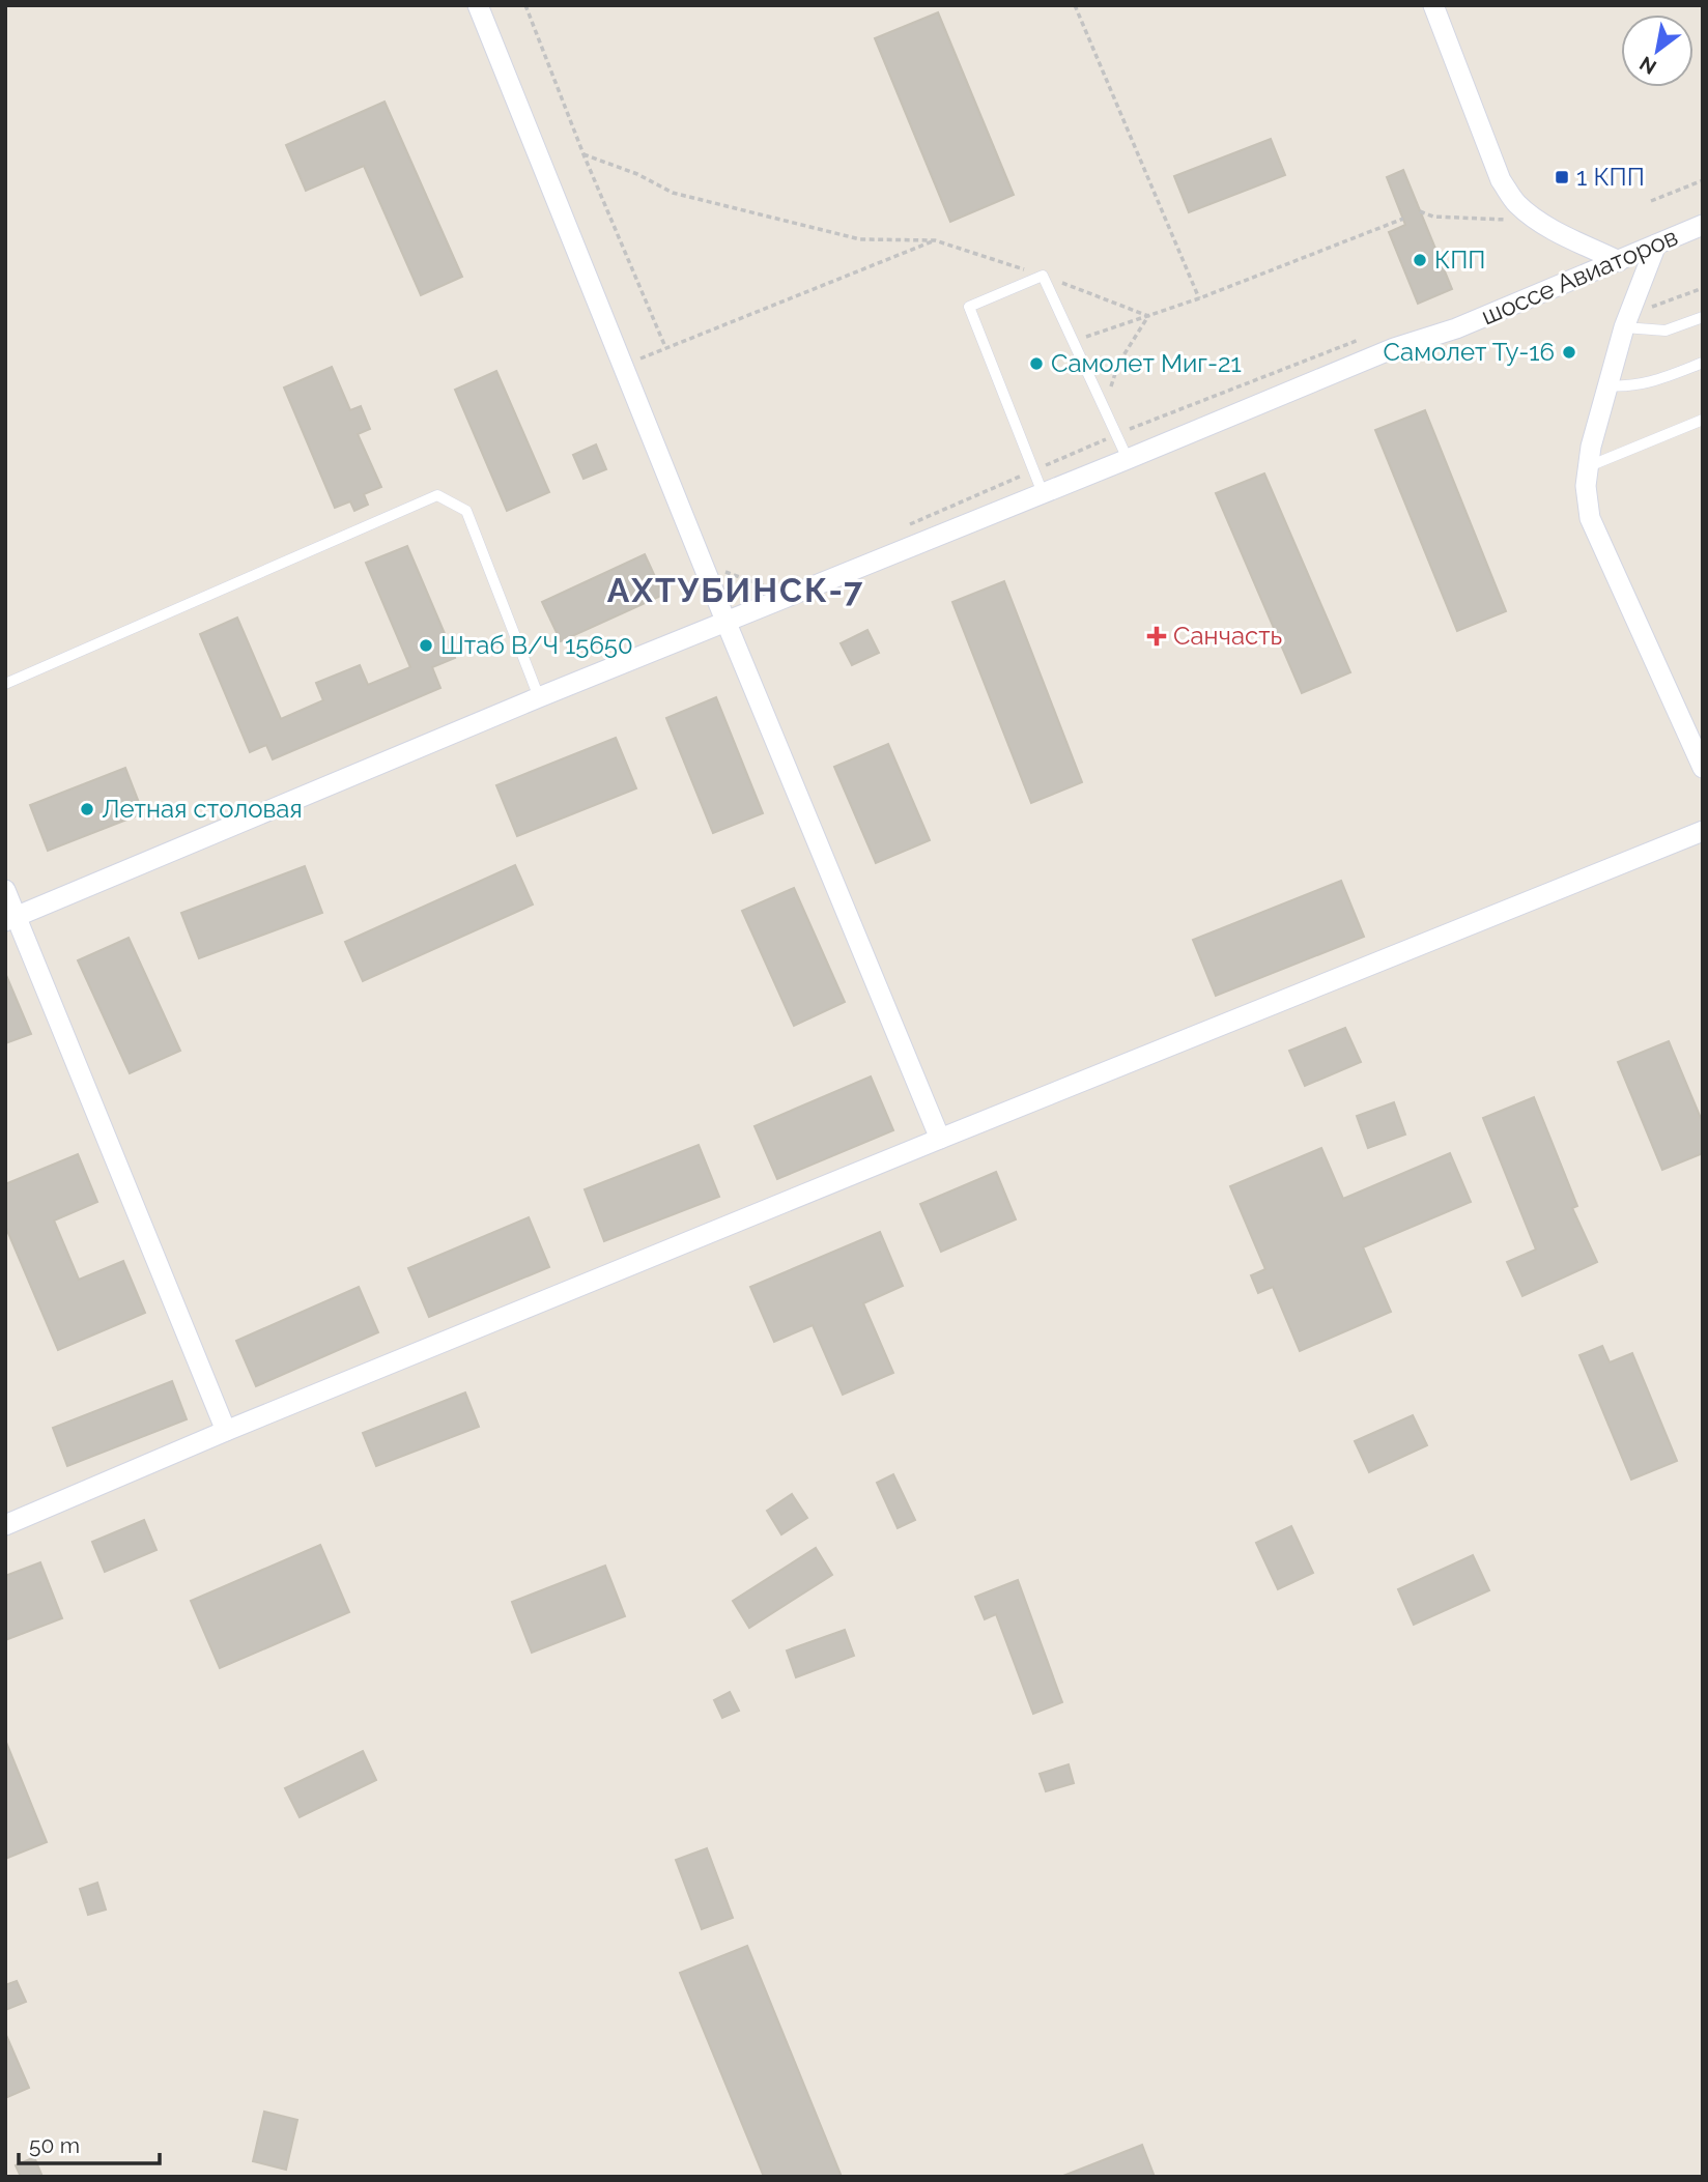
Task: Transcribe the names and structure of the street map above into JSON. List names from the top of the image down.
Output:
{
  "streets": {
    "street": ["шоссе Авиаторов"]
  },
  "districts": ["АХТУБИНСК-7"],
  "places": {
    "transit": ["1 КПП"],
    "other": [
      "КПП",
      "Самолет Ту-16",
      "Самолет Миг-21",
      "Штаб В/Ч 15650",
      "Летная столовая"
    ],
    "health": ["Санчасть"]
  },
  "scale_bar": "50 m",
  "north": "bottom left"
}
